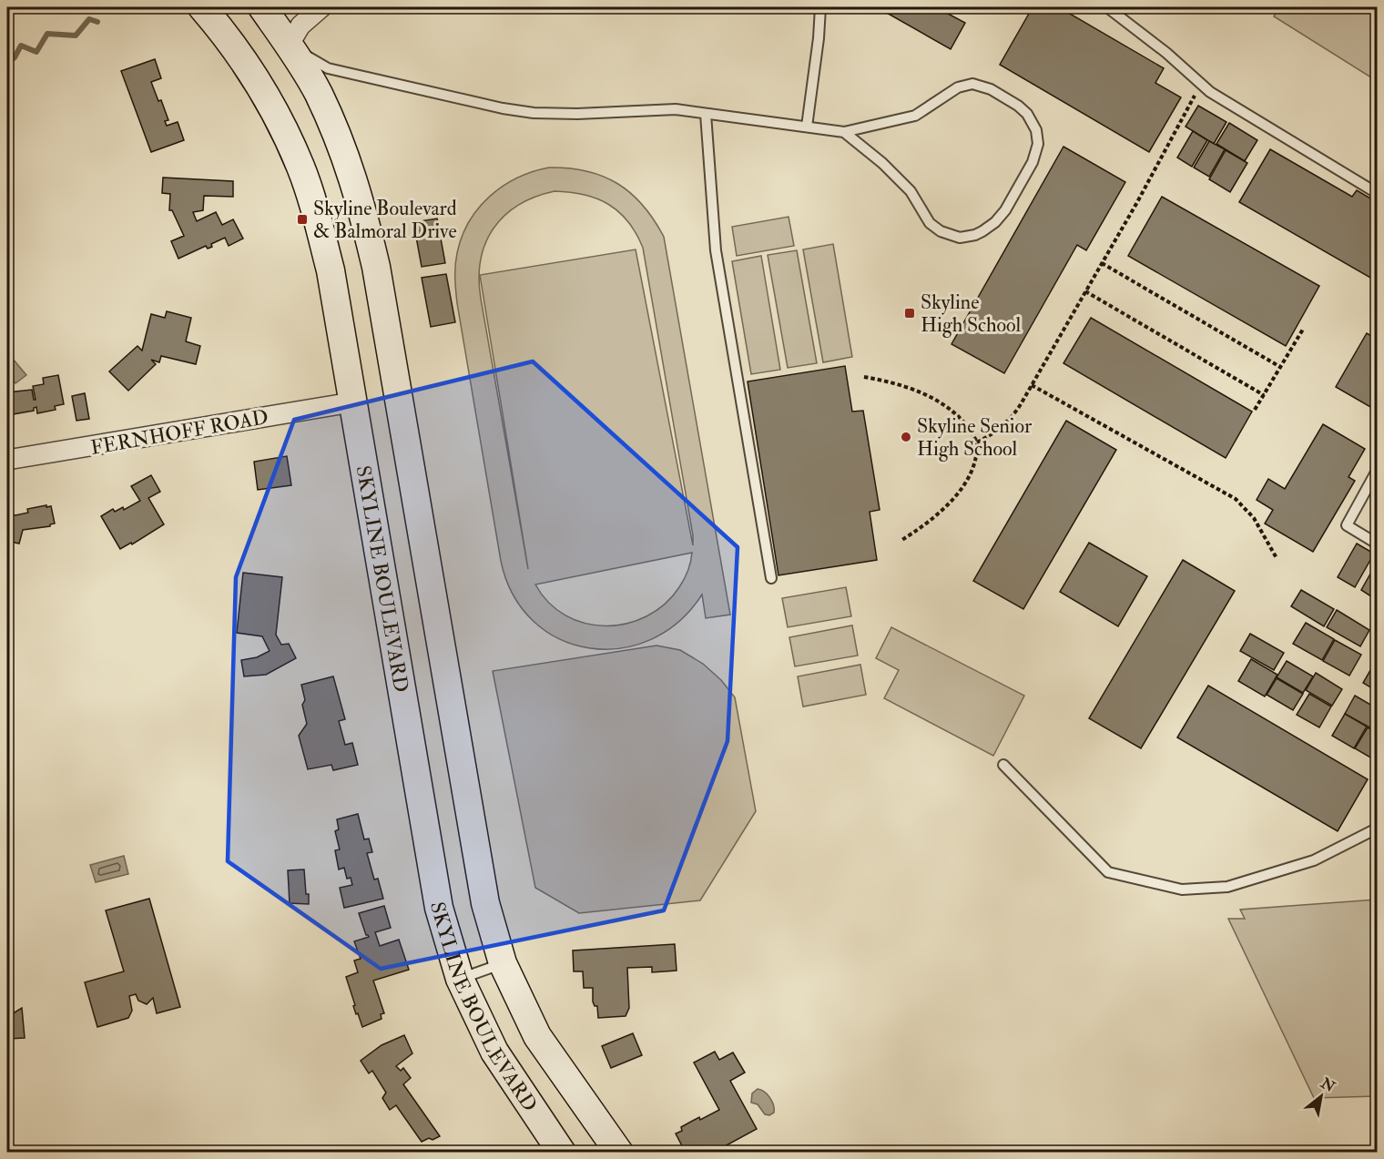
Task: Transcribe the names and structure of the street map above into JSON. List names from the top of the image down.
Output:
{
  "streets": {
    "main road": ["SKYLINE BOULEVARD"],
    "street": ["FERNHOFF ROAD"]
  },
  "crossings": [
    ["FERNHOFF ROAD", "SKYLINE BOULEVARD"]
  ],
  "places": {
    "transit": ["Skyline Boulevard & Balmoral Drive", "Skyline High School"],
    "other": ["Skyline Senior High School"]
  },
  "north": "top right"
}
